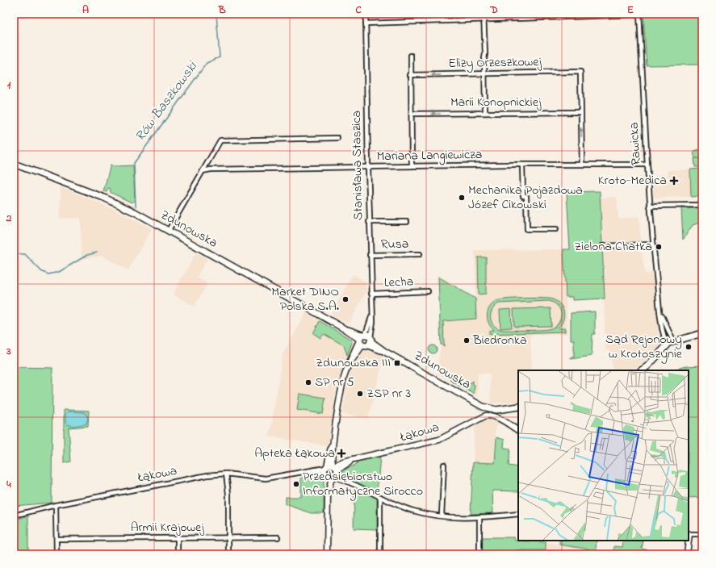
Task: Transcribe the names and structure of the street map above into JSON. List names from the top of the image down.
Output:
{
  "streets": {
    "main road": ["Zdunowska"],
    "street": [
      "Elizy Orzeszkowej",
      "Marii Konopnickiej",
      "Rawicka",
      "Mariana Langiewicza",
      "Stanisława Staszica",
      "Rusa",
      "Lecha",
      "Łąkowa",
      "Armii Krajowej"
    ]
  },
  "crossings": [
    ["Elizy Orzeszkowej", "Marii Konopnickiej"],
    ["Rawicka", "Mariana Langiewicza"],
    ["Mariana Langiewicza", "Stanisława Staszica"],
    ["Stanisława Staszica", "Zdunowska"],
    ["Stanisława Staszica", "Rusa"],
    ["Stanisława Staszica", "Lecha"],
    ["Stanisława Staszica", "Łąkowa"]
  ],
  "one_way": ["Elizy Orzeszkowej", "Marii Konopnickiej"],
  "water": ["Rów Baszkowski"],
  "places": {
    "health": ["Kroto-Medica", "Apteka Łąkowa"],
    "other": [
      "Mechanika Pojazdowa Józef Cikowski",
      "Zielona Chatka",
      "Market DINO Polska S.A.",
      "Biedronka",
      "Sąd Rejonowy w Krotoszynie",
      "SP nr 5",
      "ZSP nr 3",
      "Przedsiębiorstwo Informatyczne Sirocco"
    ],
    "transit": ["Zdunowska III"]
  },
  "grid": {
    "columns": [
      "A",
      "B",
      "C",
      "D",
      "E"
    ],
    "rows": [
      "1",
      "2",
      "3",
      "4"
    ]
  }
}
